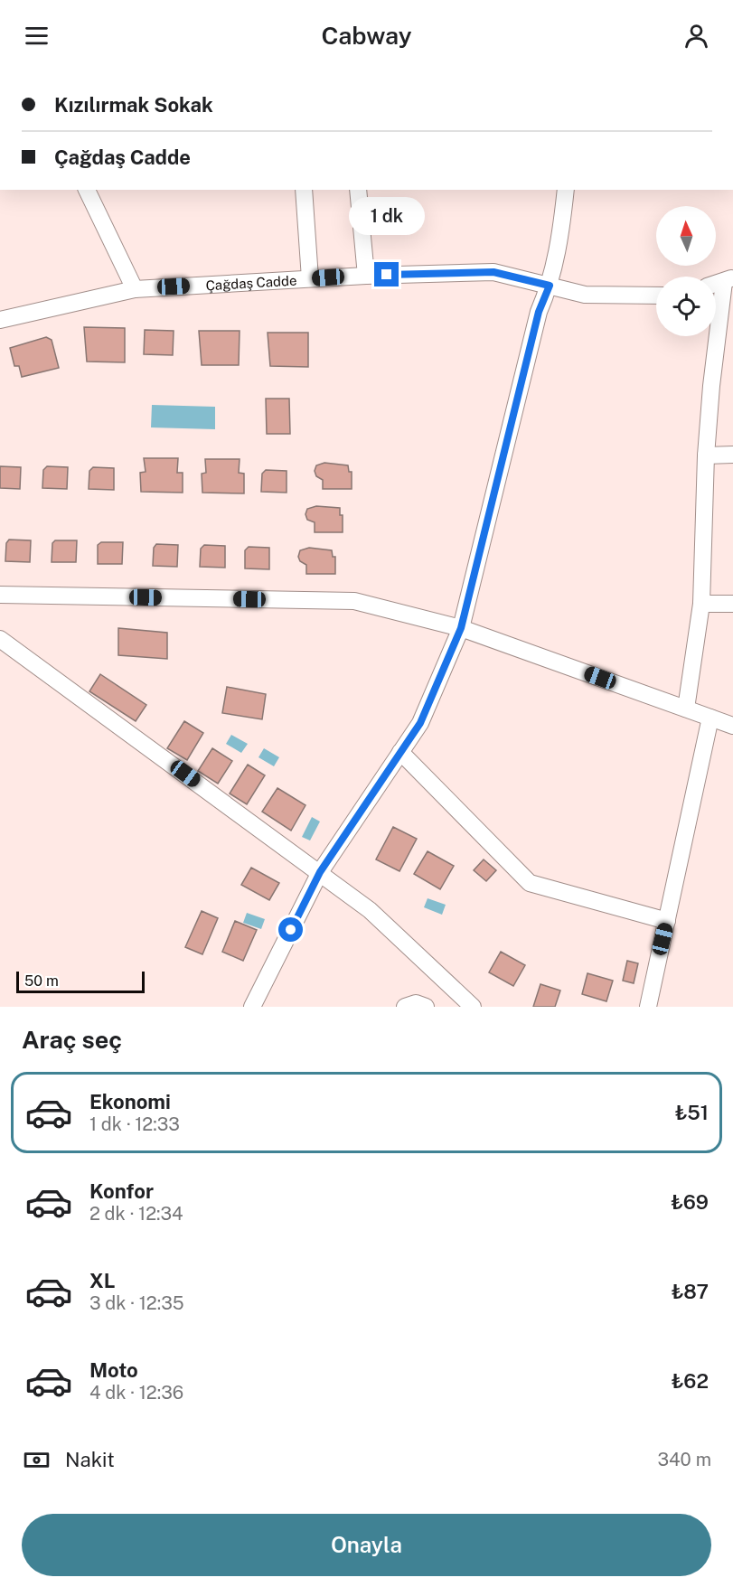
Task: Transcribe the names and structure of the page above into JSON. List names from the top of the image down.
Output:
{
  "streets": {
    "street": ["Çağdaş Cadde"]
  },
  "scale_bar": "50 m",
  "north": "top",
  "page": {
    "header": "Cabway",
    "banner": ["Kızılırmak Sokak", "Çağdaş Cadde"],
    "bubble": "1 dk",
    "scale": "50 m",
    "heading": "Araç seç",
    "list": [
      {
        "name": "Ekonomi",
        "note": "1 dk · 12:33",
        "value": "₺51"
      },
      {
        "name": "Konfor",
        "note": "2 dk · 12:34",
        "value": "₺69"
      },
      {
        "name": "XL",
        "note": "3 dk · 12:35",
        "value": "₺87"
      },
      {
        "name": "Moto",
        "note": "4 dk · 12:36",
        "value": "₺62"
      }
    ],
    "pay": ["Nakit", "340 m"],
    "buttons": "Onayla"
  }
}
